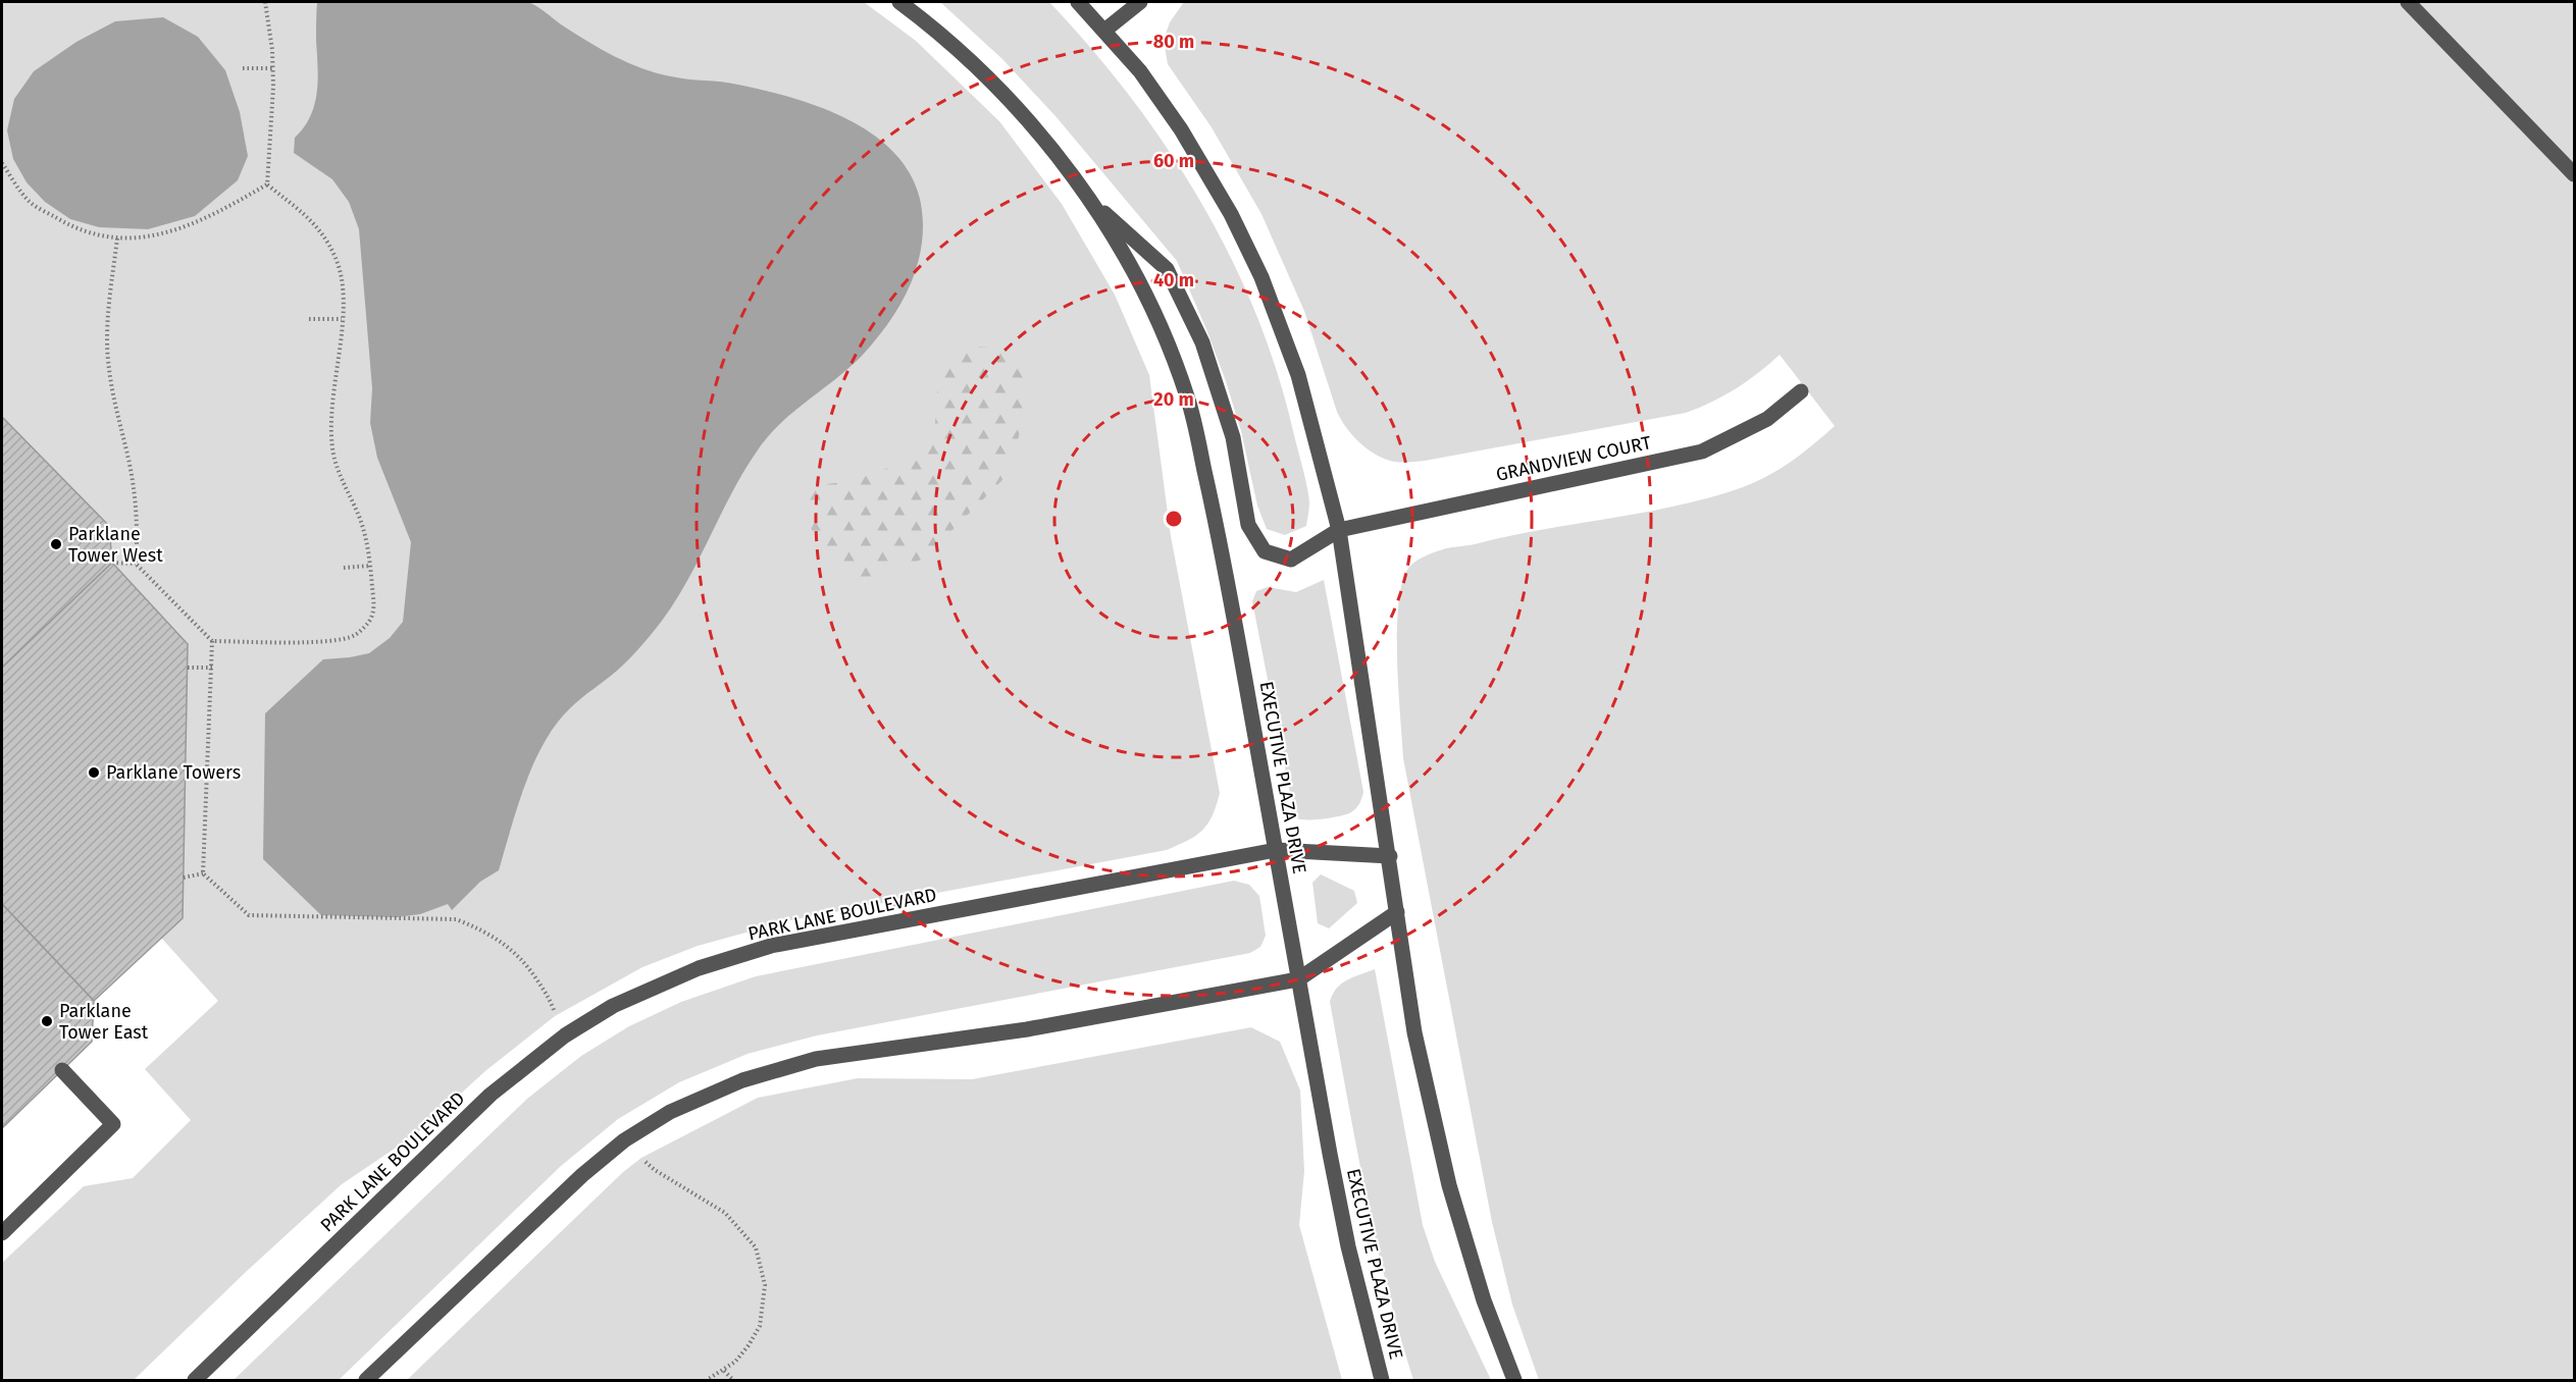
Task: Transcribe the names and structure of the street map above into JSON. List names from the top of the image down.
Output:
{
  "streets": {
    "street": ["GRANDVIEW COURT", "EXECUTIVE PLAZA DRIVE", "PARK LANE BOULEVARD"]
  },
  "crossings": [
    ["GRANDVIEW COURT", "EXECUTIVE PLAZA DRIVE"],
    ["EXECUTIVE PLAZA DRIVE", "PARK LANE BOULEVARD"]
  ],
  "places": ["Parklane Tower West", "Parklane Towers", "Parklane Tower East"],
  "rings": [
    "80 m",
    "60 m",
    "40 m",
    "20 m"
  ]
}
